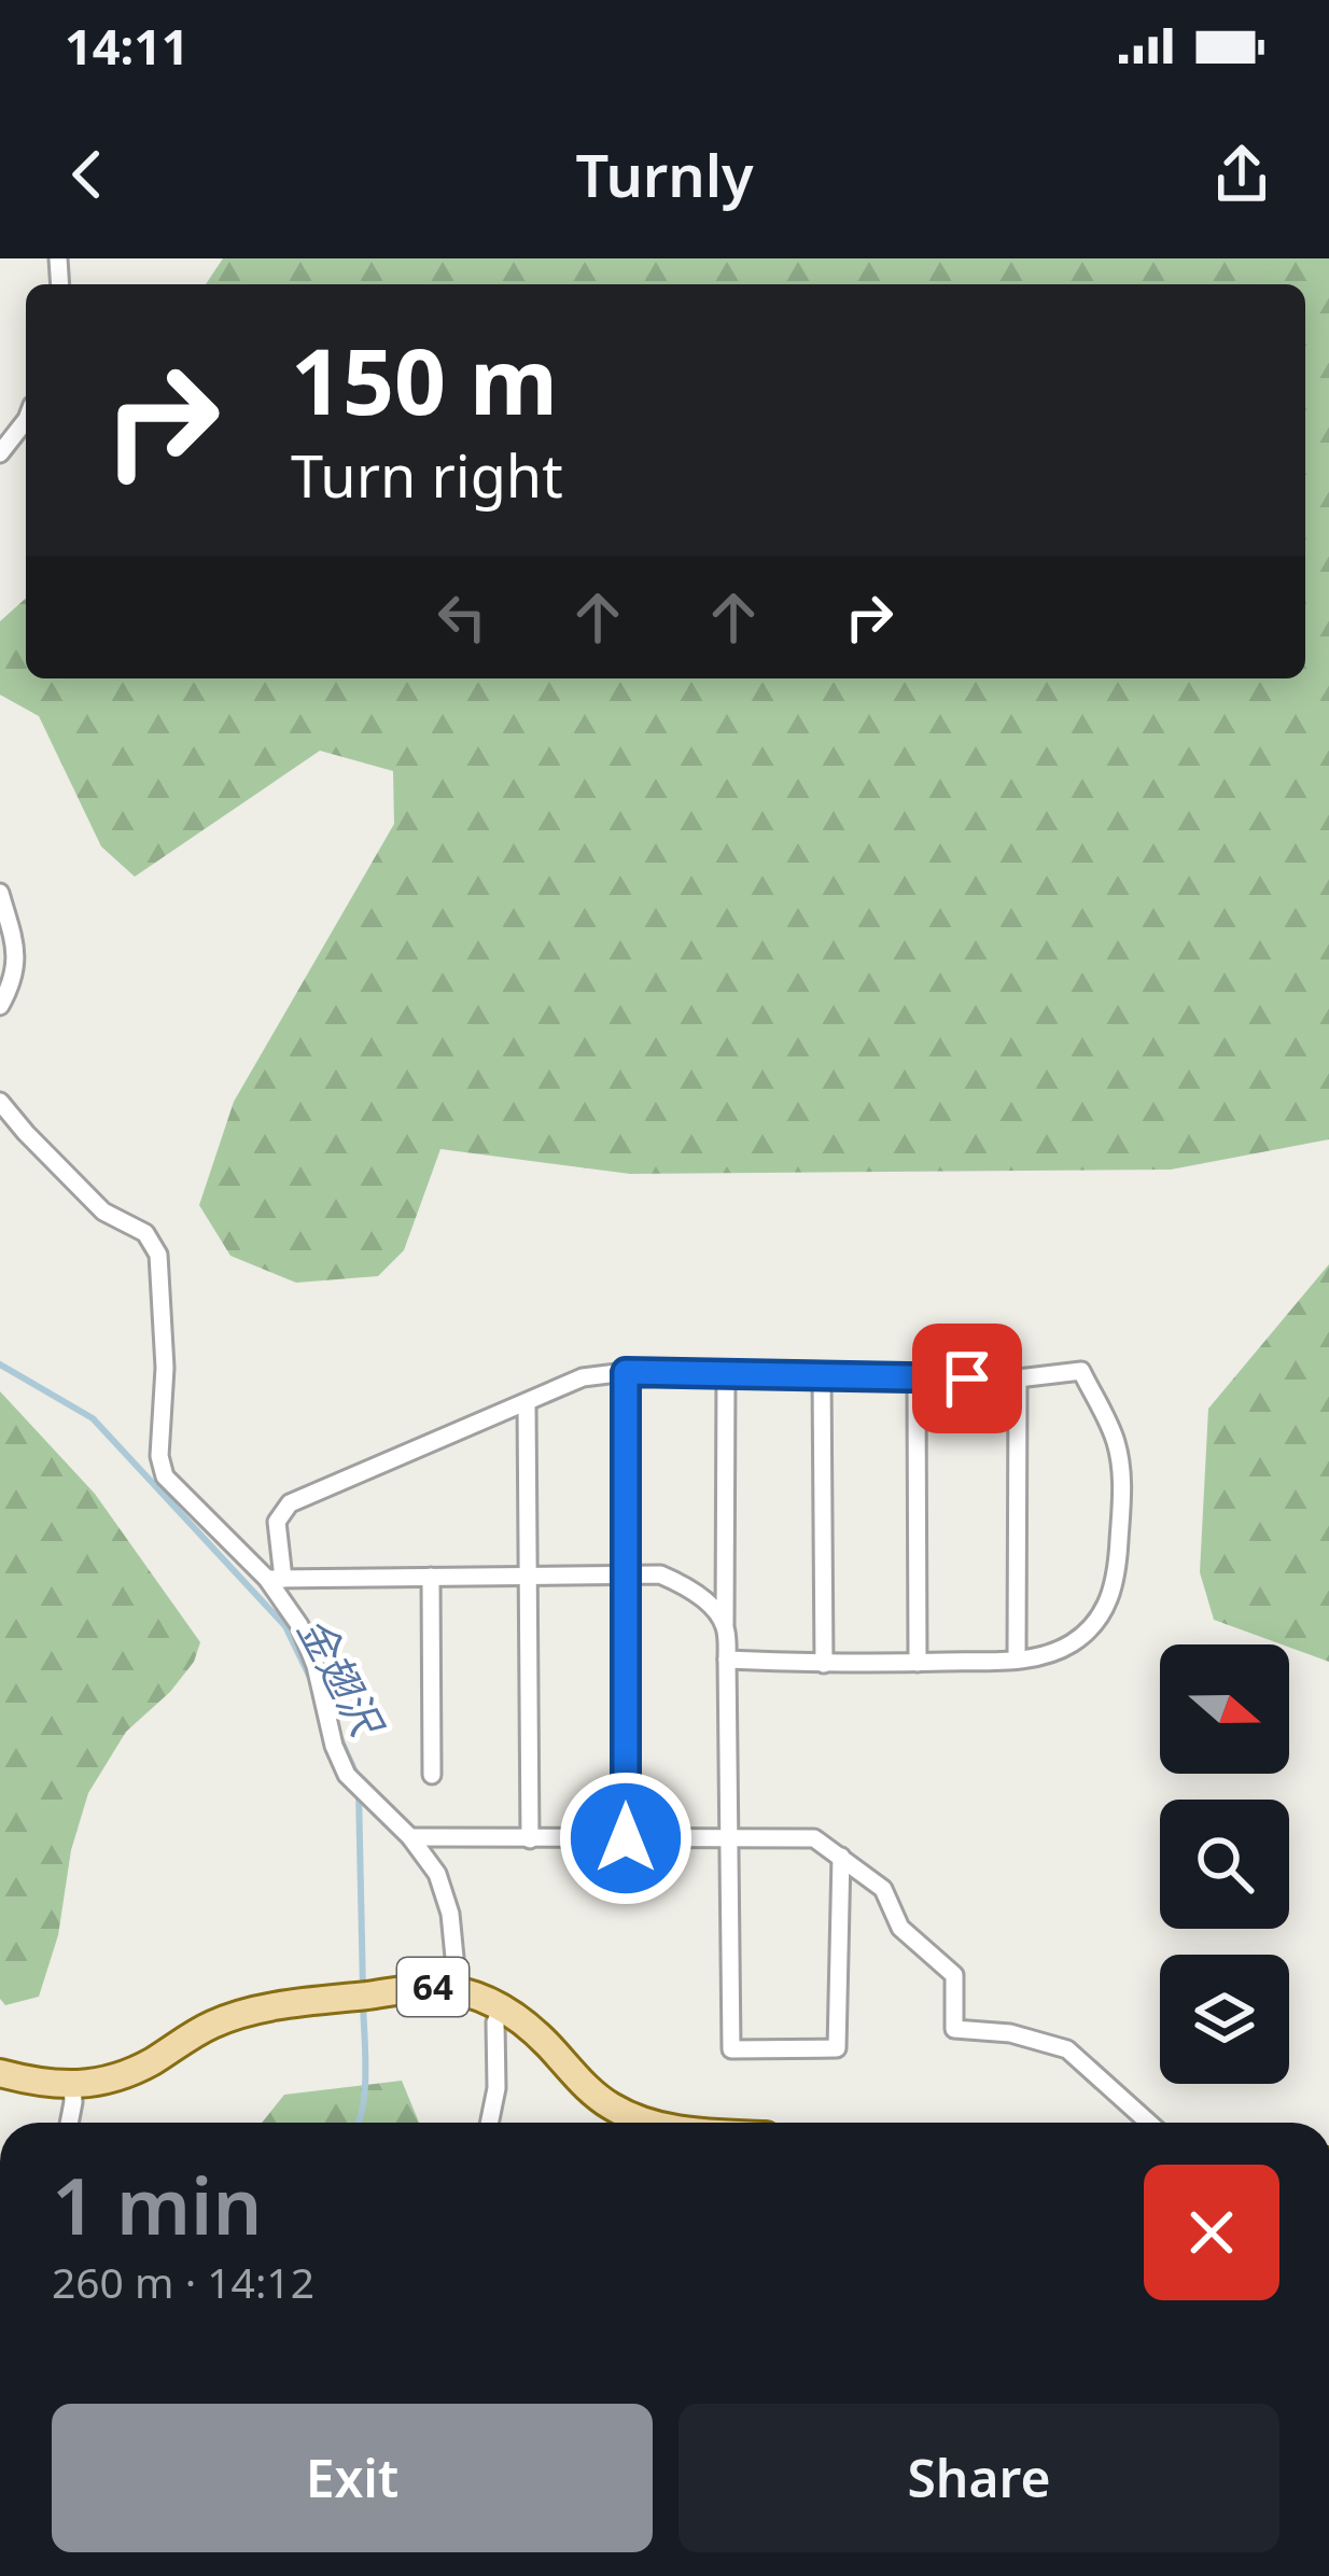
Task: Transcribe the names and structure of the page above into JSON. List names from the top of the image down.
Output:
{
  "streets": {
    "main road": ["64"]
  },
  "water": ["金翅沢"],
  "north": "right",
  "page": {
    "status": "14:11",
    "header": "Turnly",
    "turn": ["150 m", "Turn right"],
    "heading": ["1 min", "260 m · 14:12"],
    "buttons": ["Exit", "Share"]
  }
}
